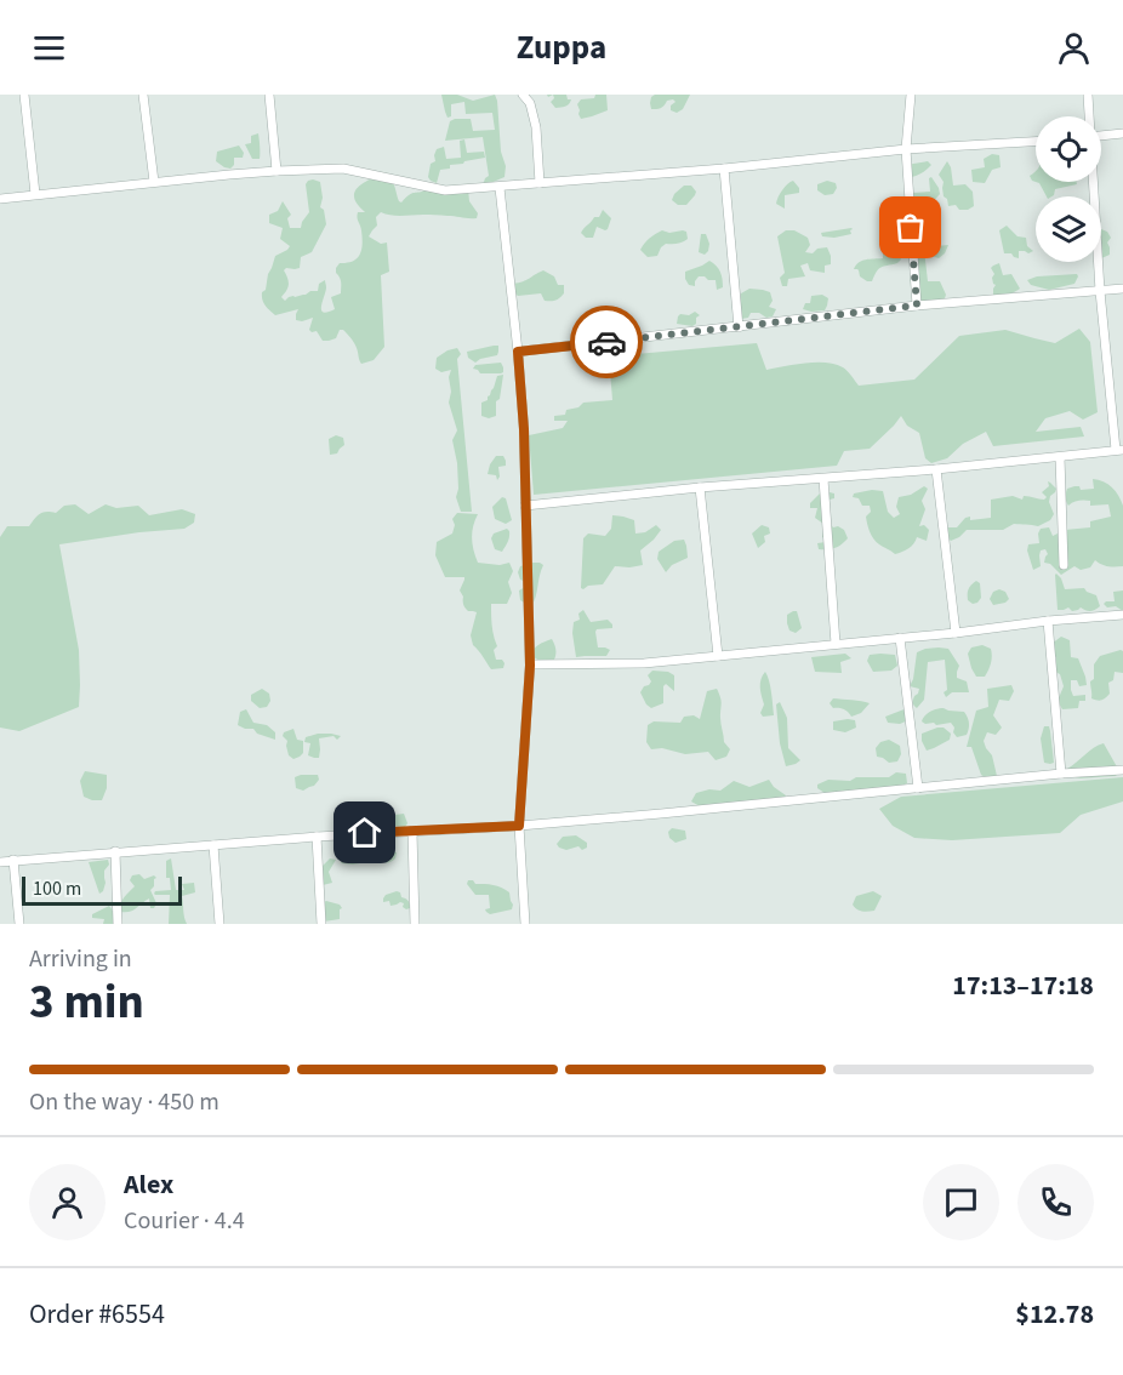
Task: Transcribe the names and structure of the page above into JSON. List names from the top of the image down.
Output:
{
  "scale_bar": "100 m",
  "page": {
    "header": "Zuppa",
    "scale": "100 m",
    "heading": ["3 min", "Arriving in", "17:13–17:18"],
    "panel": [
      "Alex",
      "Courier · 4.4",
      "Order #6554",
      "$12.78"
    ],
    "bar": "On the way · 450 m"
  }
}
